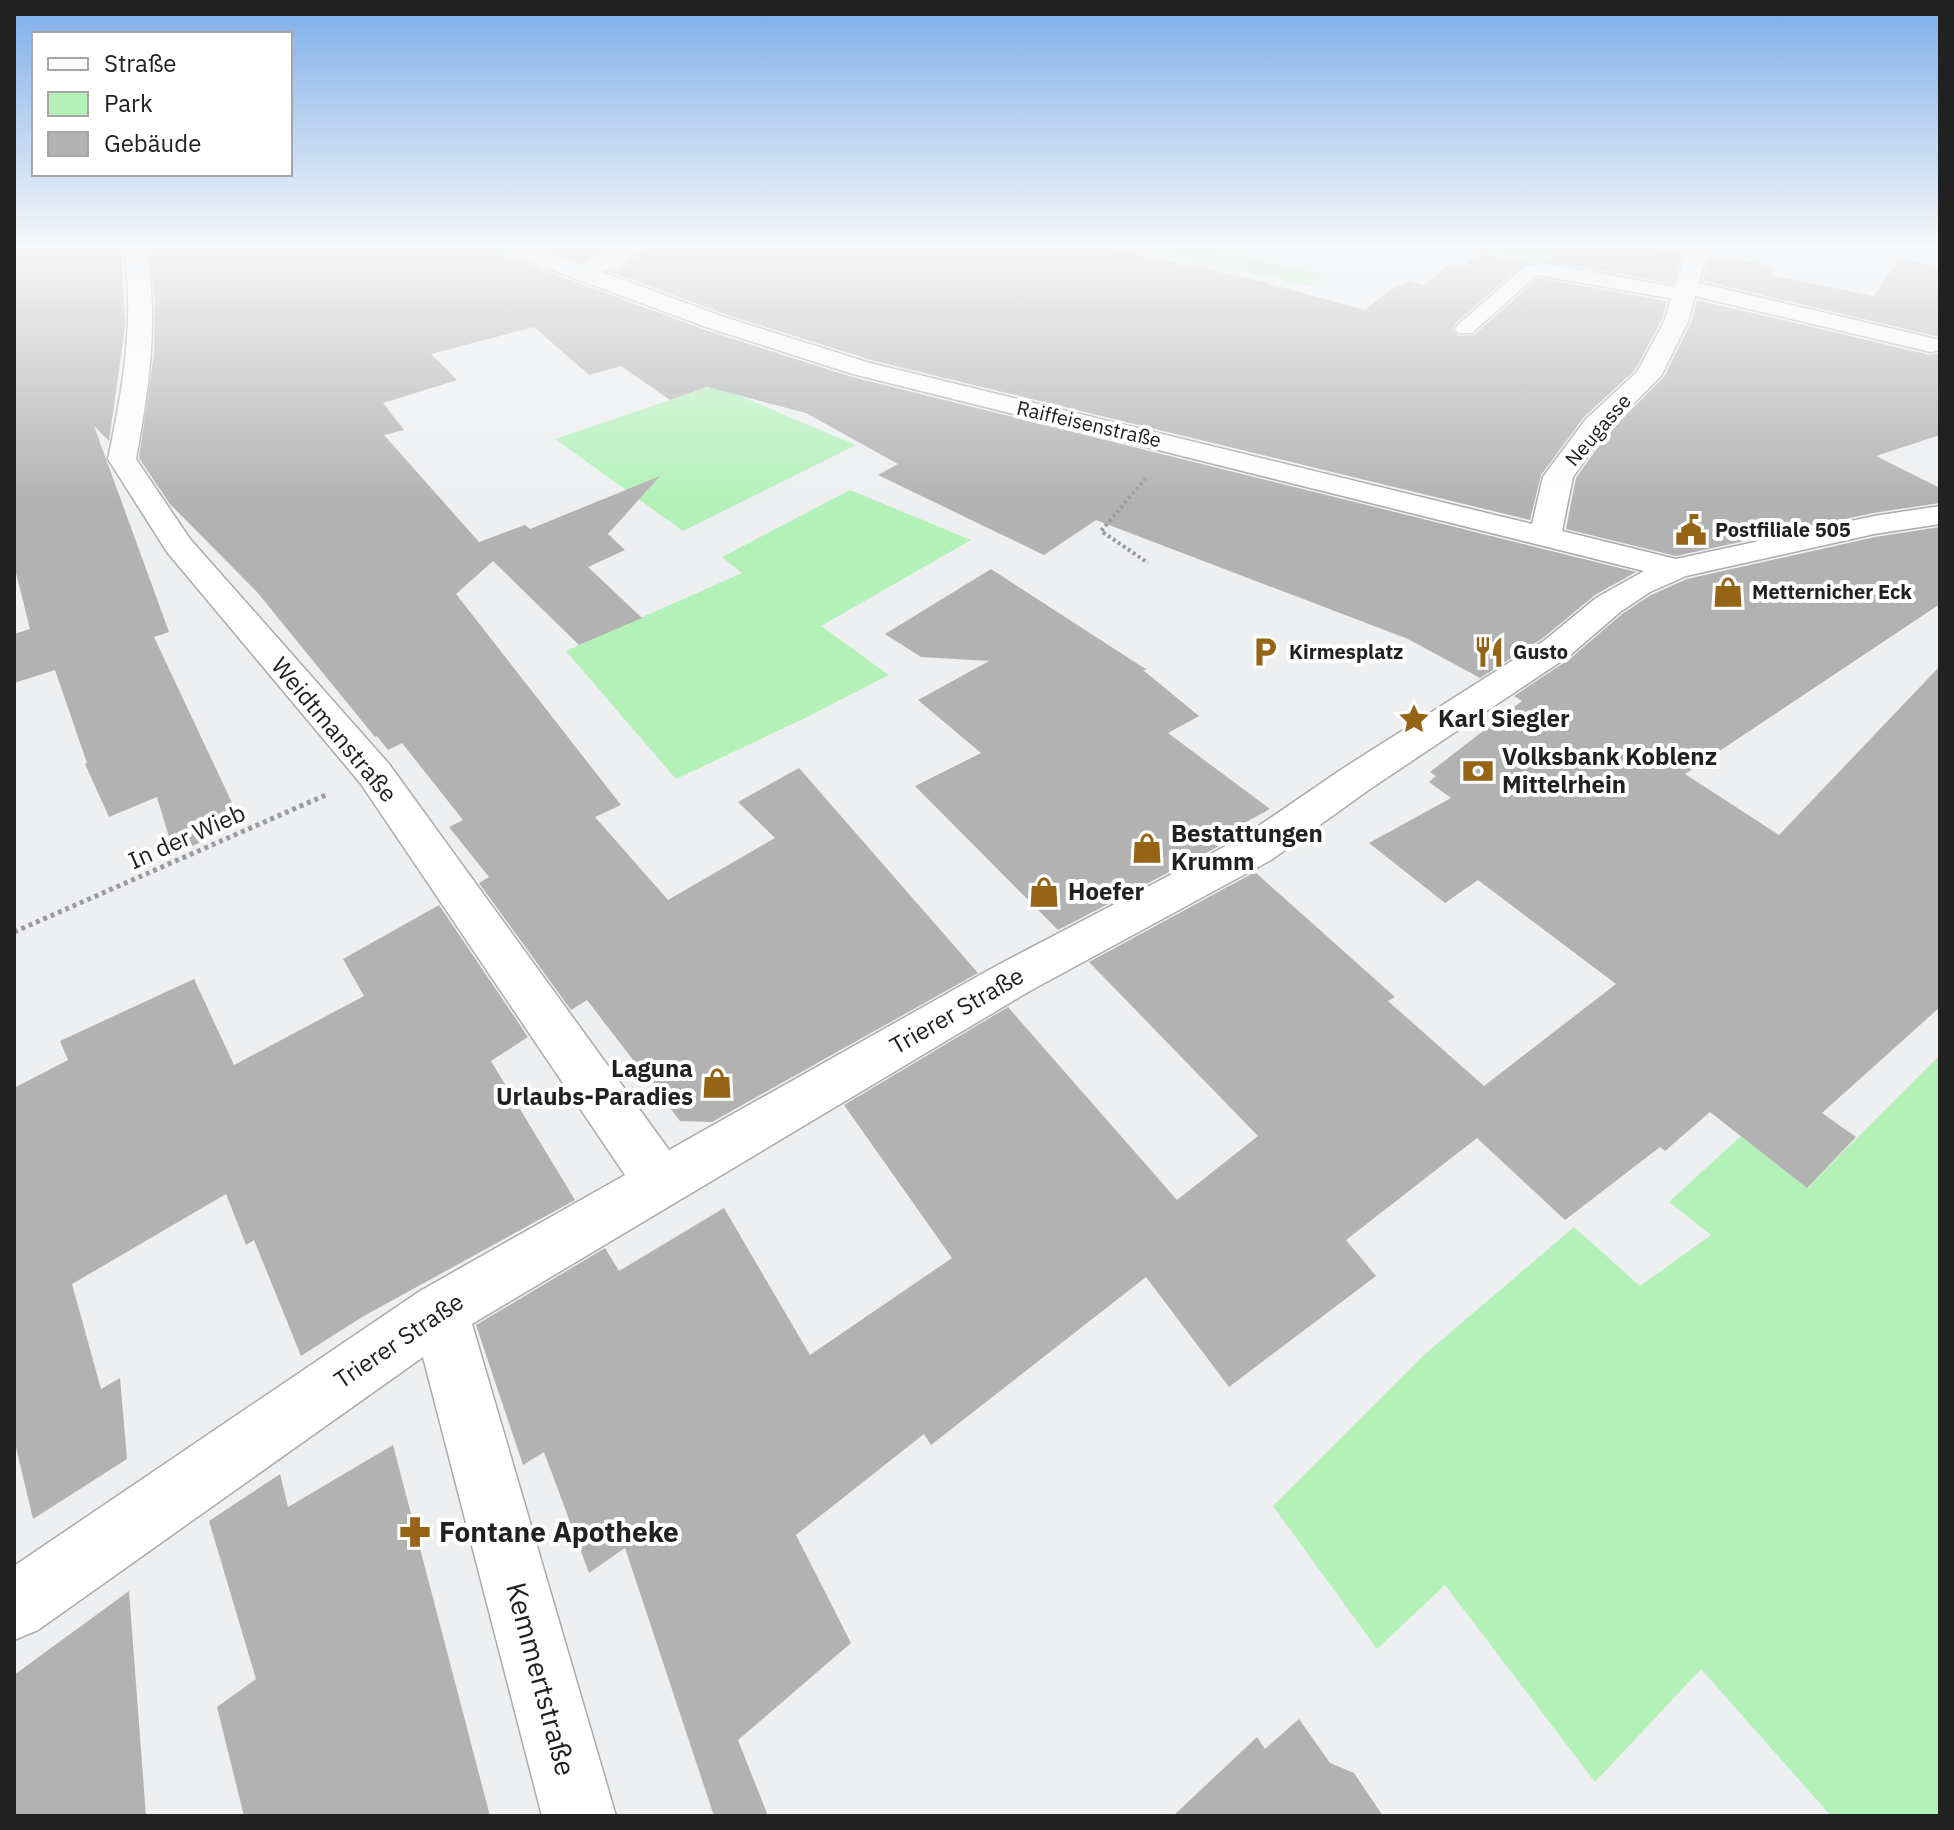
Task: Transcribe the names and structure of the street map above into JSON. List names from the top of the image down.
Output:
{
  "streets": {
    "street": [
      "Raiffeisenstraße",
      "Neugasse",
      "Weidtmanstraße",
      "Trierer Straße",
      "Kemmertstraße"
    ],
    "path": ["In der Wieb"]
  },
  "crossings": [
    ["Raiffeisenstraße", "Neugasse"],
    ["Raiffeisenstraße", "Trierer Straße"],
    ["Weidtmanstraße", "In der Wieb"],
    ["Weidtmanstraße", "Trierer Straße"],
    ["Trierer Straße", "Kemmertstraße"]
  ],
  "places": {
    "public building": ["Postfiliale 505"],
    "shop": [
      "Metternicher Eck",
      "Bestattungen Krumm",
      "Hoefer",
      "Laguna Urlaubs-Paradies"
    ],
    "parking": ["Kirmesplatz"],
    "restaurant": ["Gusto"],
    "place": ["Karl Siegler"],
    "bank": ["Volksbank Koblenz Mittelrhein"],
    "pharmacy": ["Fontane Apotheke"]
  },
  "legend": ["Straße", "Park", "Gebäude"]
}
